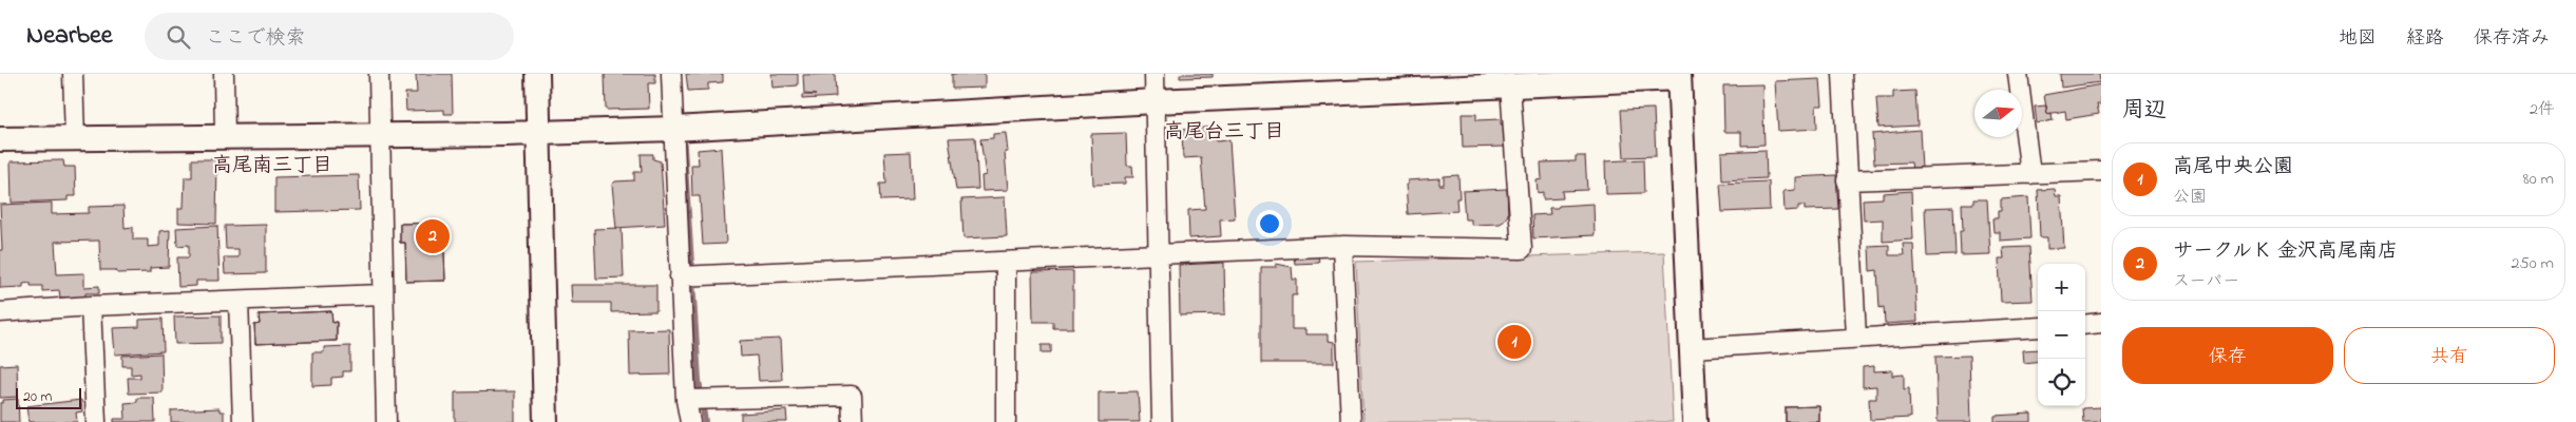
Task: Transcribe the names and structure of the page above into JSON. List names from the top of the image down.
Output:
{
  "districts": ["高尾台三丁目", "高尾南三丁目"],
  "scale_bar": "20 m",
  "north": "right",
  "page": {
    "header": "Nearbee",
    "search": "ここで検索",
    "nav": ["地図", "経路", "保存済み"],
    "heading": ["周辺", "2件"],
    "list": [
      {
        "mark": "1",
        "name": "高尾中央公園",
        "note": "公園",
        "value": "80 m"
      },
      {
        "mark": "2",
        "name": "サークルＫ 金沢高尾南店",
        "note": "スーパー",
        "value": "250 m"
      }
    ],
    "pins": ["2", "1"],
    "map_buttons": ["+", "−"],
    "buttons": ["保存", "共有"],
    "scale": "20 m"
  }
}
